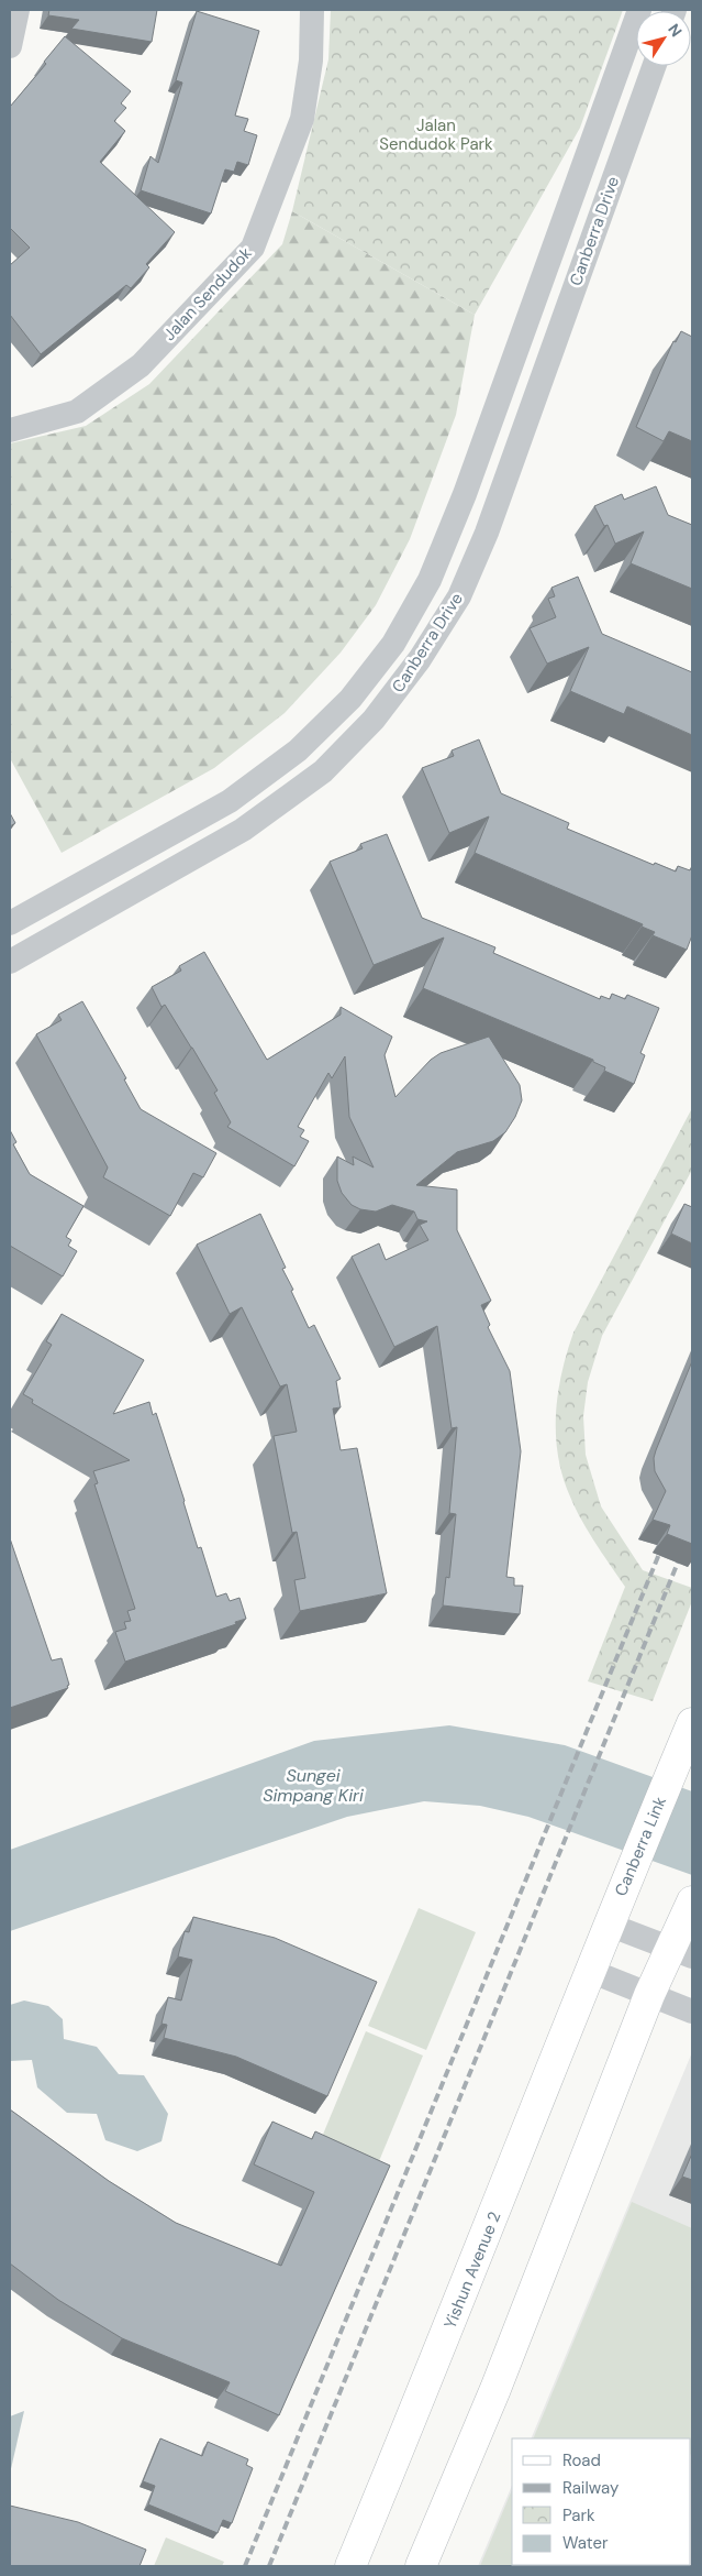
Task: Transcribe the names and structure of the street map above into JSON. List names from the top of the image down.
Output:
{
  "streets": {
    "main road": ["Canberra Link", "Yishun Avenue 2"],
    "street": ["Canberra Drive", "Jalan Sendudok"]
  },
  "crossings": [
    ["Canberra Link", "Yishun Avenue 2"]
  ],
  "water": ["Sungei Simpang Kiri"],
  "parks": ["Jalan Sendudok Park"],
  "legend": [
    "Road",
    "Railway",
    "Park",
    "Water"
  ],
  "north": "top right"
}
